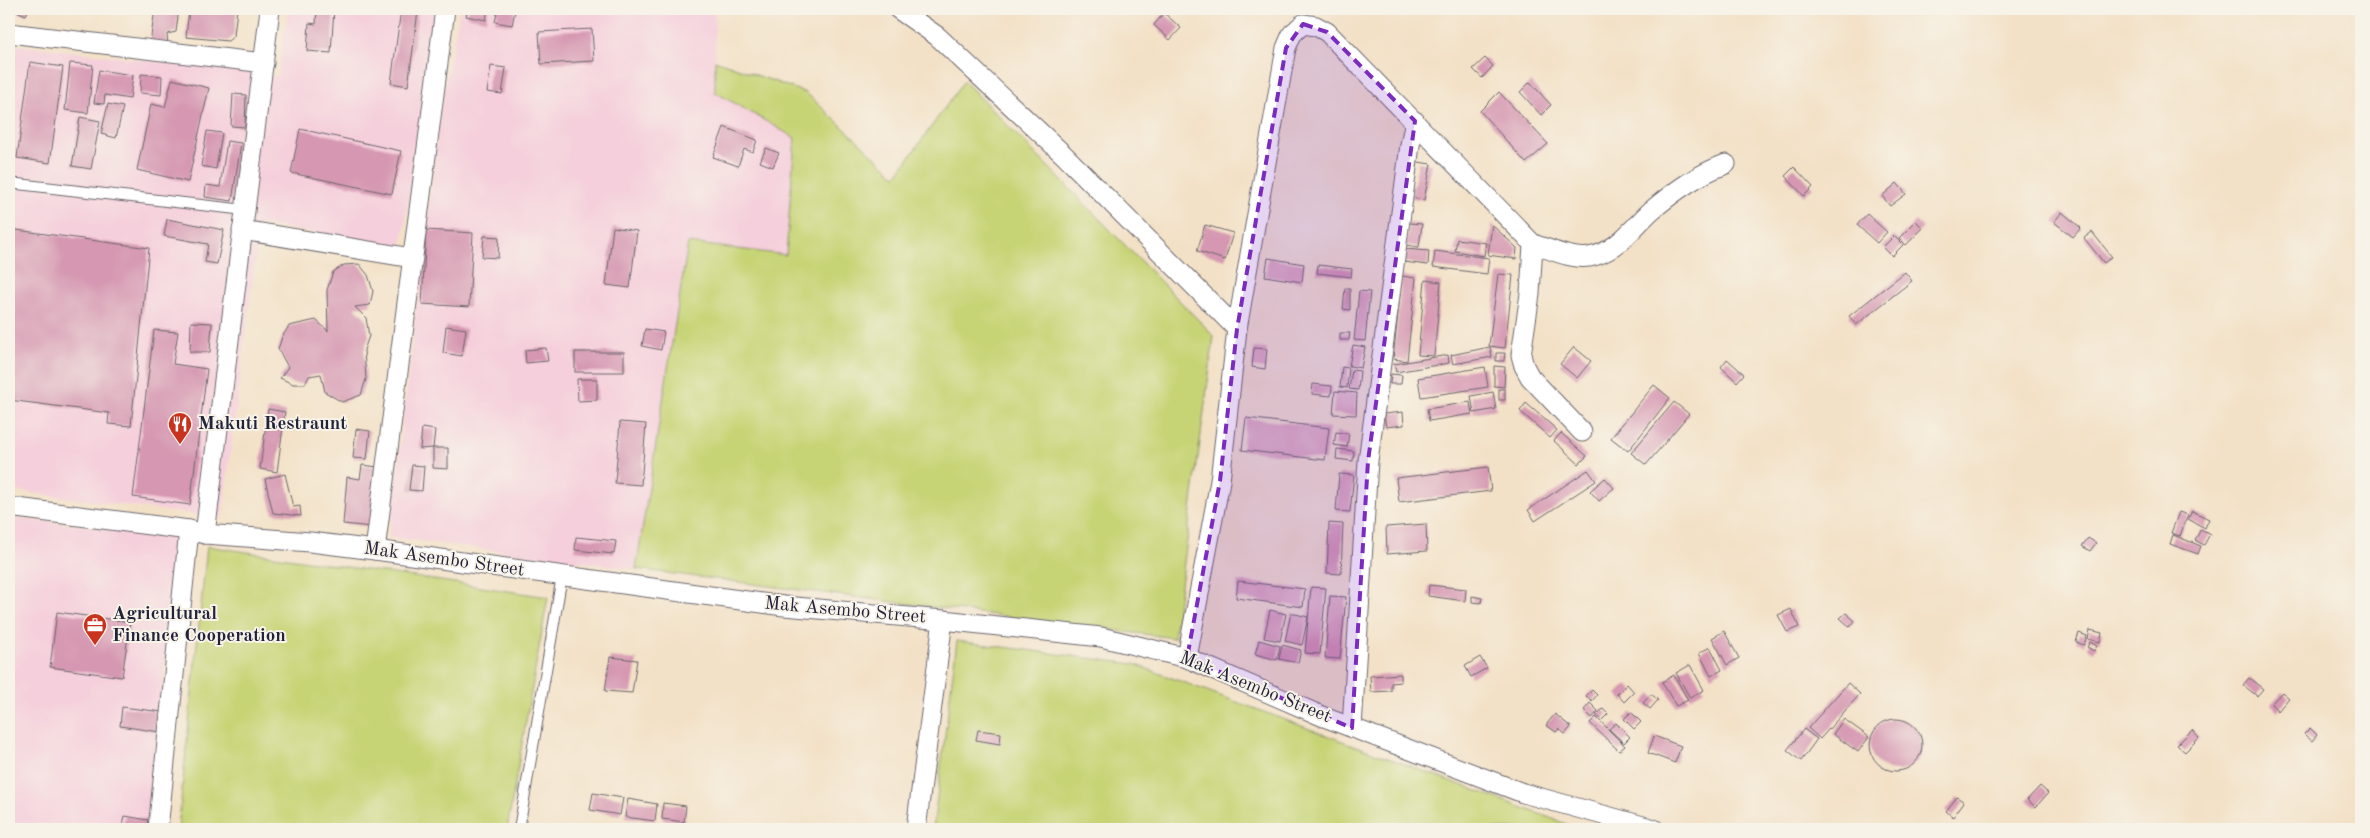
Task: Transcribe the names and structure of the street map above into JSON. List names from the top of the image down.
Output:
{
  "streets": {
    "street": ["Mak Asembo Street"]
  },
  "places": {
    "restaurant": ["Makuti Restraunt"],
    "office": ["Agricultural Finance Cooperation"]
  }
}
